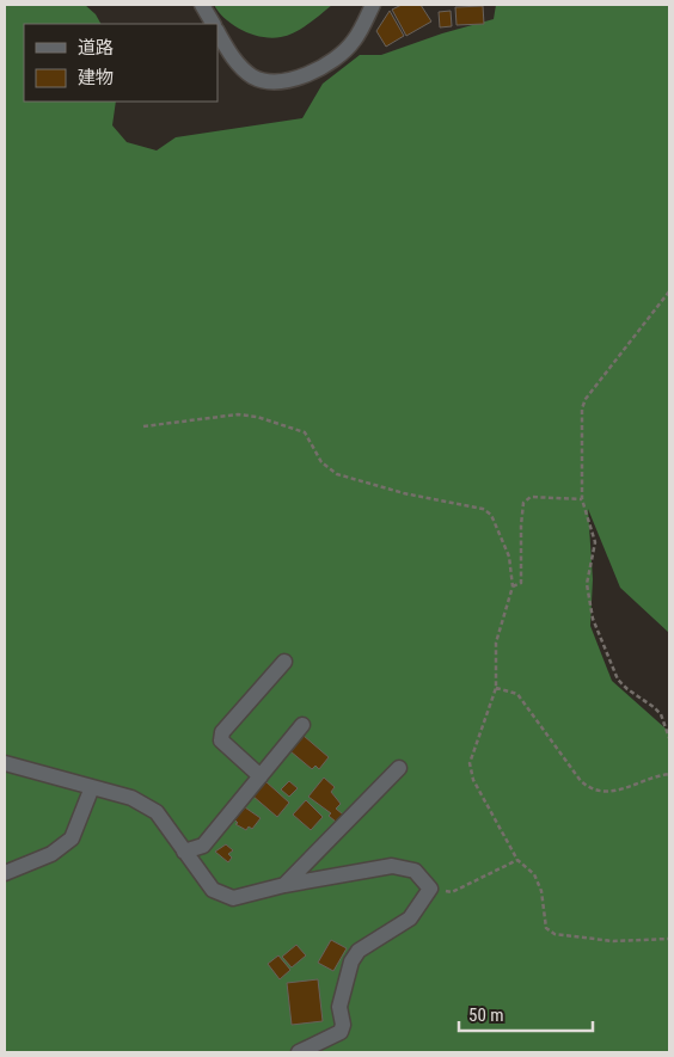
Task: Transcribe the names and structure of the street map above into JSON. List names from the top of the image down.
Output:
{
  "legend": ["道路", "建物"],
  "scale_bar": "50 m"
}
